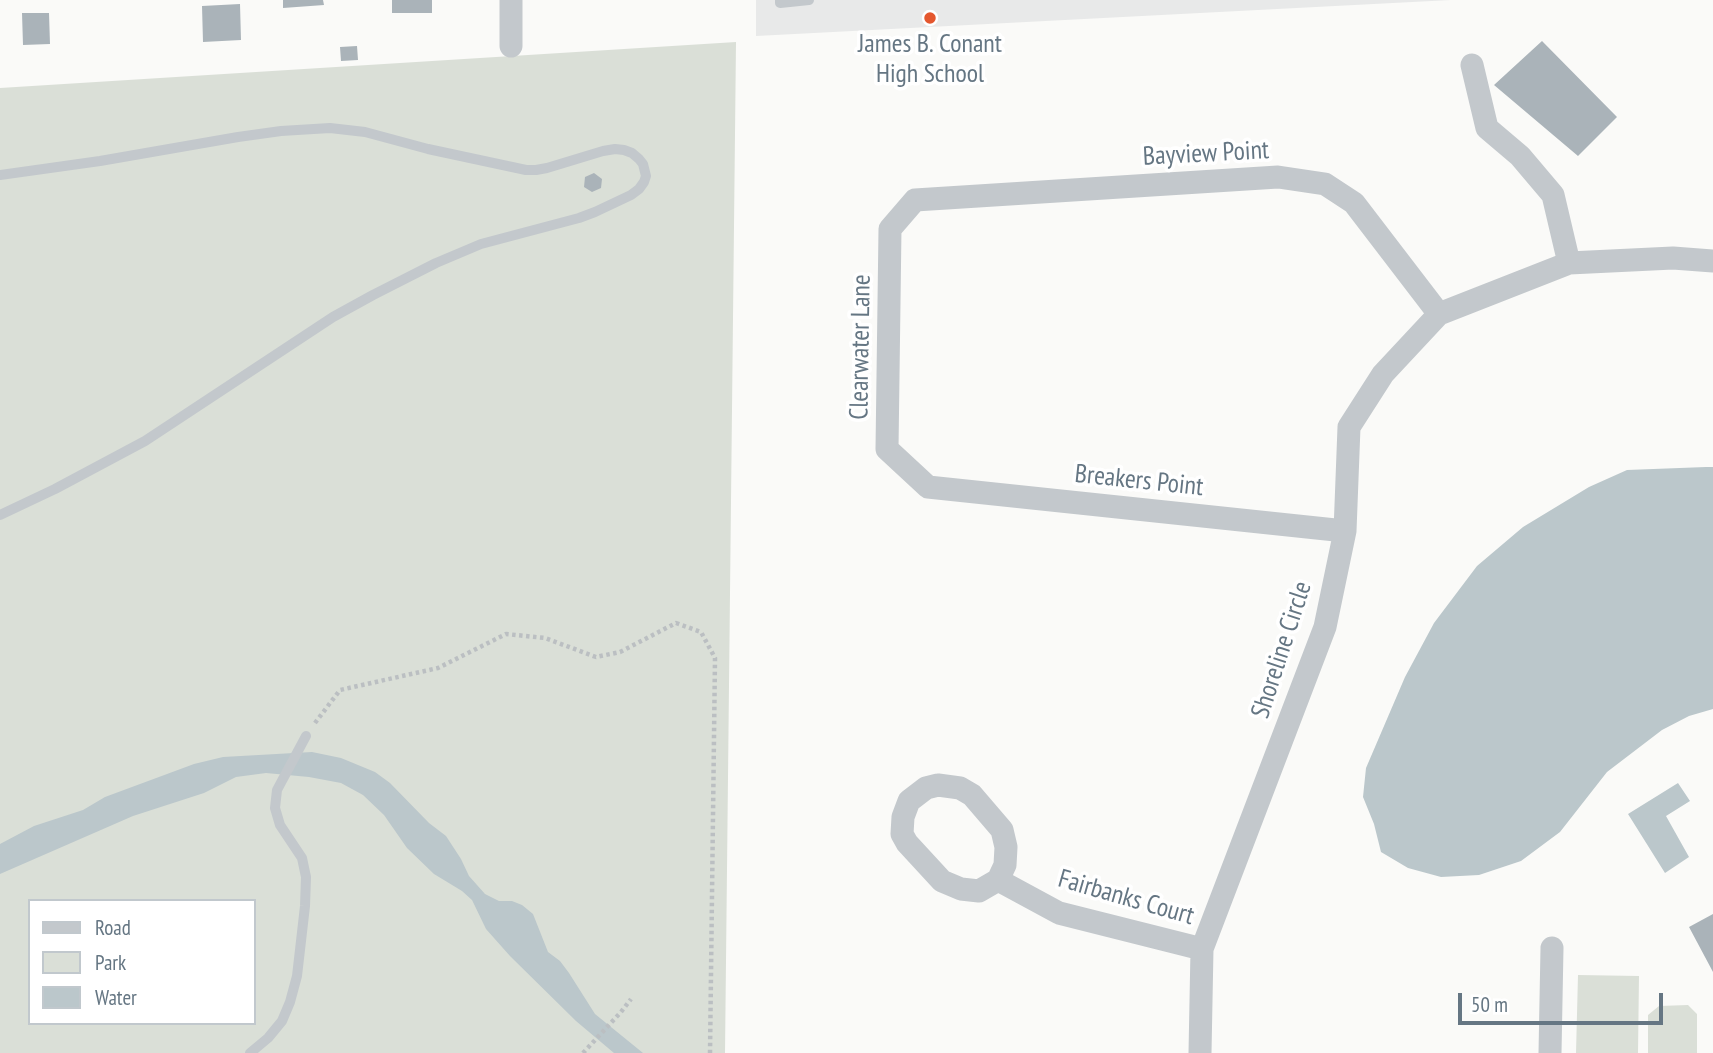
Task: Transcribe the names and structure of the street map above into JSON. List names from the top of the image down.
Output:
{
  "streets": {
    "street": [
      "Bayview Point",
      "Clearwater Lane",
      "Breakers Point",
      "Shoreline Circle",
      "Fairbanks Court"
    ]
  },
  "crossings": [
    ["Bayview Point", "Clearwater Lane"],
    ["Bayview Point", "Shoreline Circle"],
    ["Clearwater Lane", "Breakers Point"],
    ["Breakers Point", "Shoreline Circle"],
    ["Shoreline Circle", "Fairbanks Court"]
  ],
  "places": ["James B. Conant High School"],
  "legend": ["Road", "Park", "Water"],
  "scale_bar": "50 m"
}
